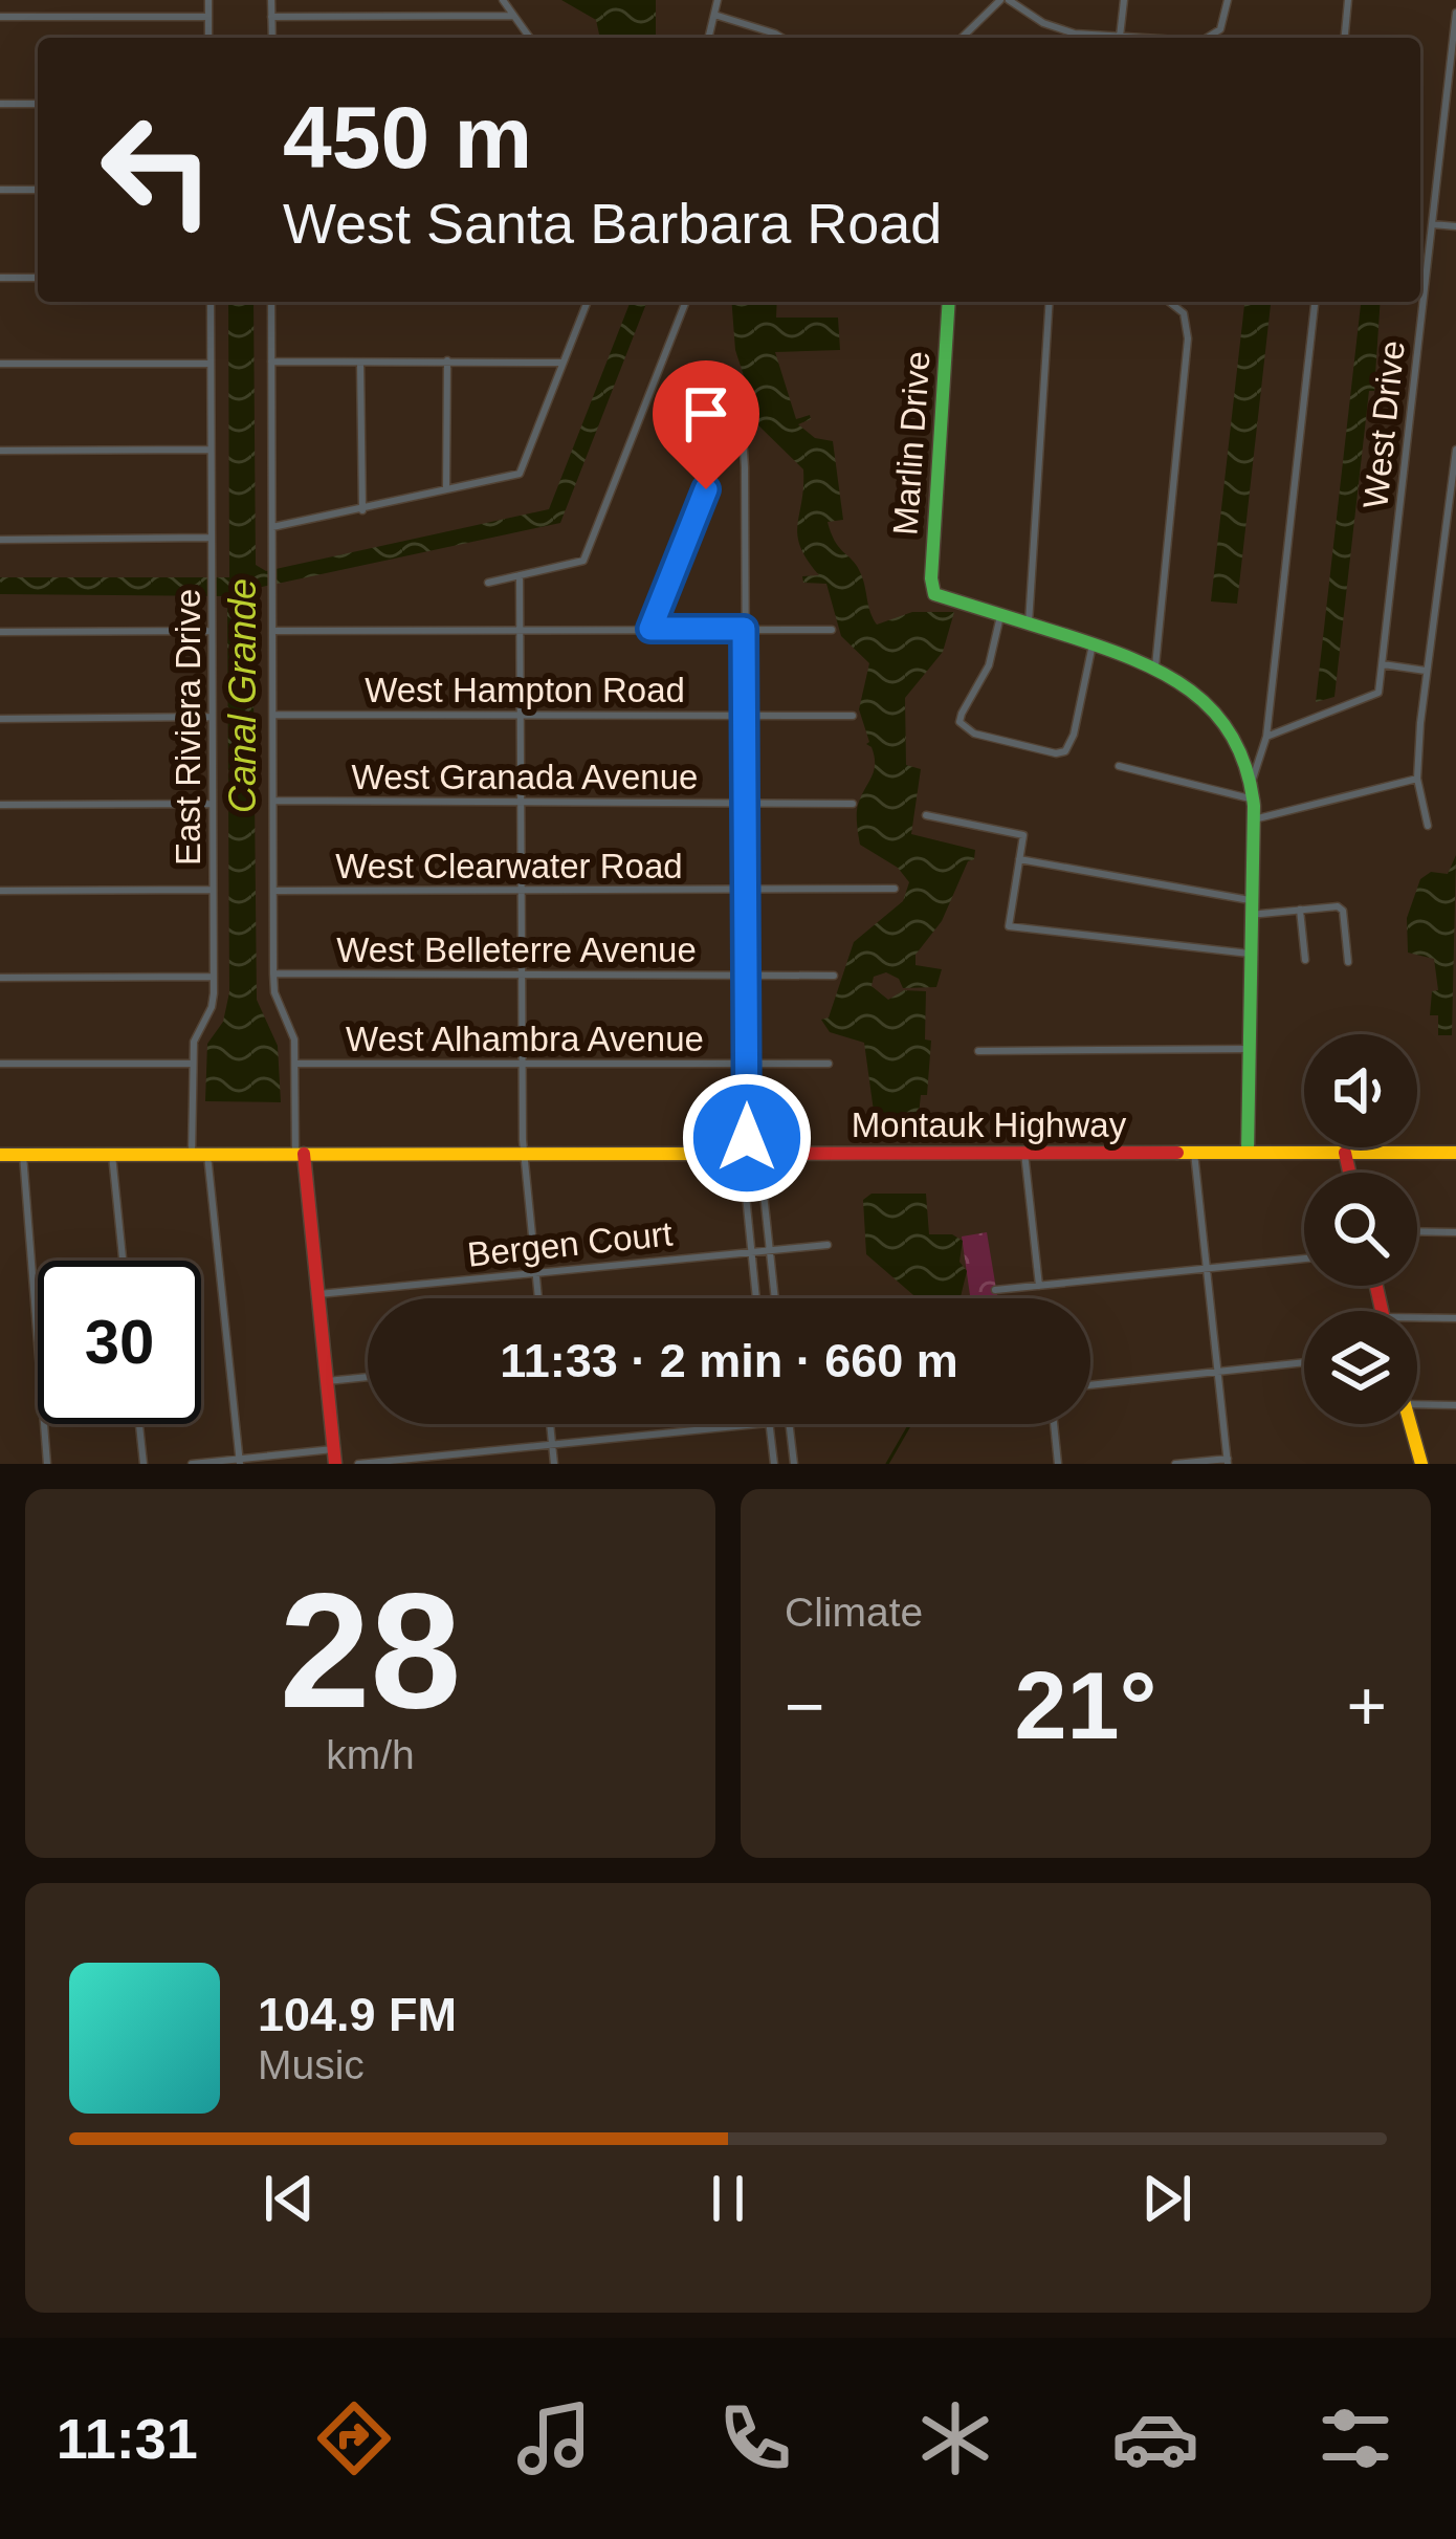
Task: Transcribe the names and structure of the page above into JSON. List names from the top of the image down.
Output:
{
  "streets": {
    "main road": ["Marlin Drive", "Montauk Highway"],
    "street": [
      "West Drive",
      "West Hampton Road",
      "East Riviera Drive",
      "West Granada Avenue",
      "West Clearwater Road",
      "West Belleterre Avenue",
      "West Alhambra Avenue",
      "Bergen Court"
    ]
  },
  "crossings": [
    ["East Riviera Drive", "Montauk Highway"]
  ],
  "water": ["Canal Grande"],
  "page": {
    "turn": ["450 m", "West Santa Barbara Road"],
    "limit": "30",
    "trip": "11:33 · 2 min · 660 m",
    "tile": [
      ["28", "km/h"],
      "Climate"
    ],
    "heat": ["−", "21°", "+"],
    "song": ["104.9 FM", "Music"],
    "tabs": "11:31"
  }
}
